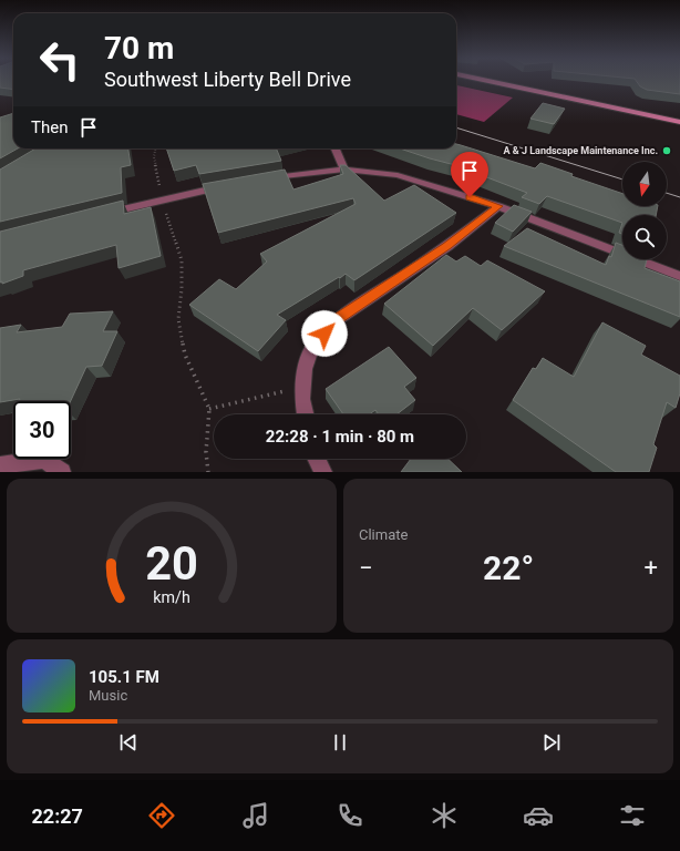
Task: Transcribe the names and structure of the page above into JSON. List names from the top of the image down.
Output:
{
  "places": ["A & J Landscape Maintenance Inc."],
  "north": "bottom",
  "page": {
    "turn": ["70 m", "Southwest Liberty Bell Drive"],
    "then": "Then",
    "limit": "30",
    "trip": "22:28 · 1 min · 80 m",
    "tile": "Climate",
    "heat": ["−", "22°", "+"],
    "song": ["105.1 FM", "Music"],
    "tabs": "22:27",
    "gauge": ["20", "km/h"]
  }
}
